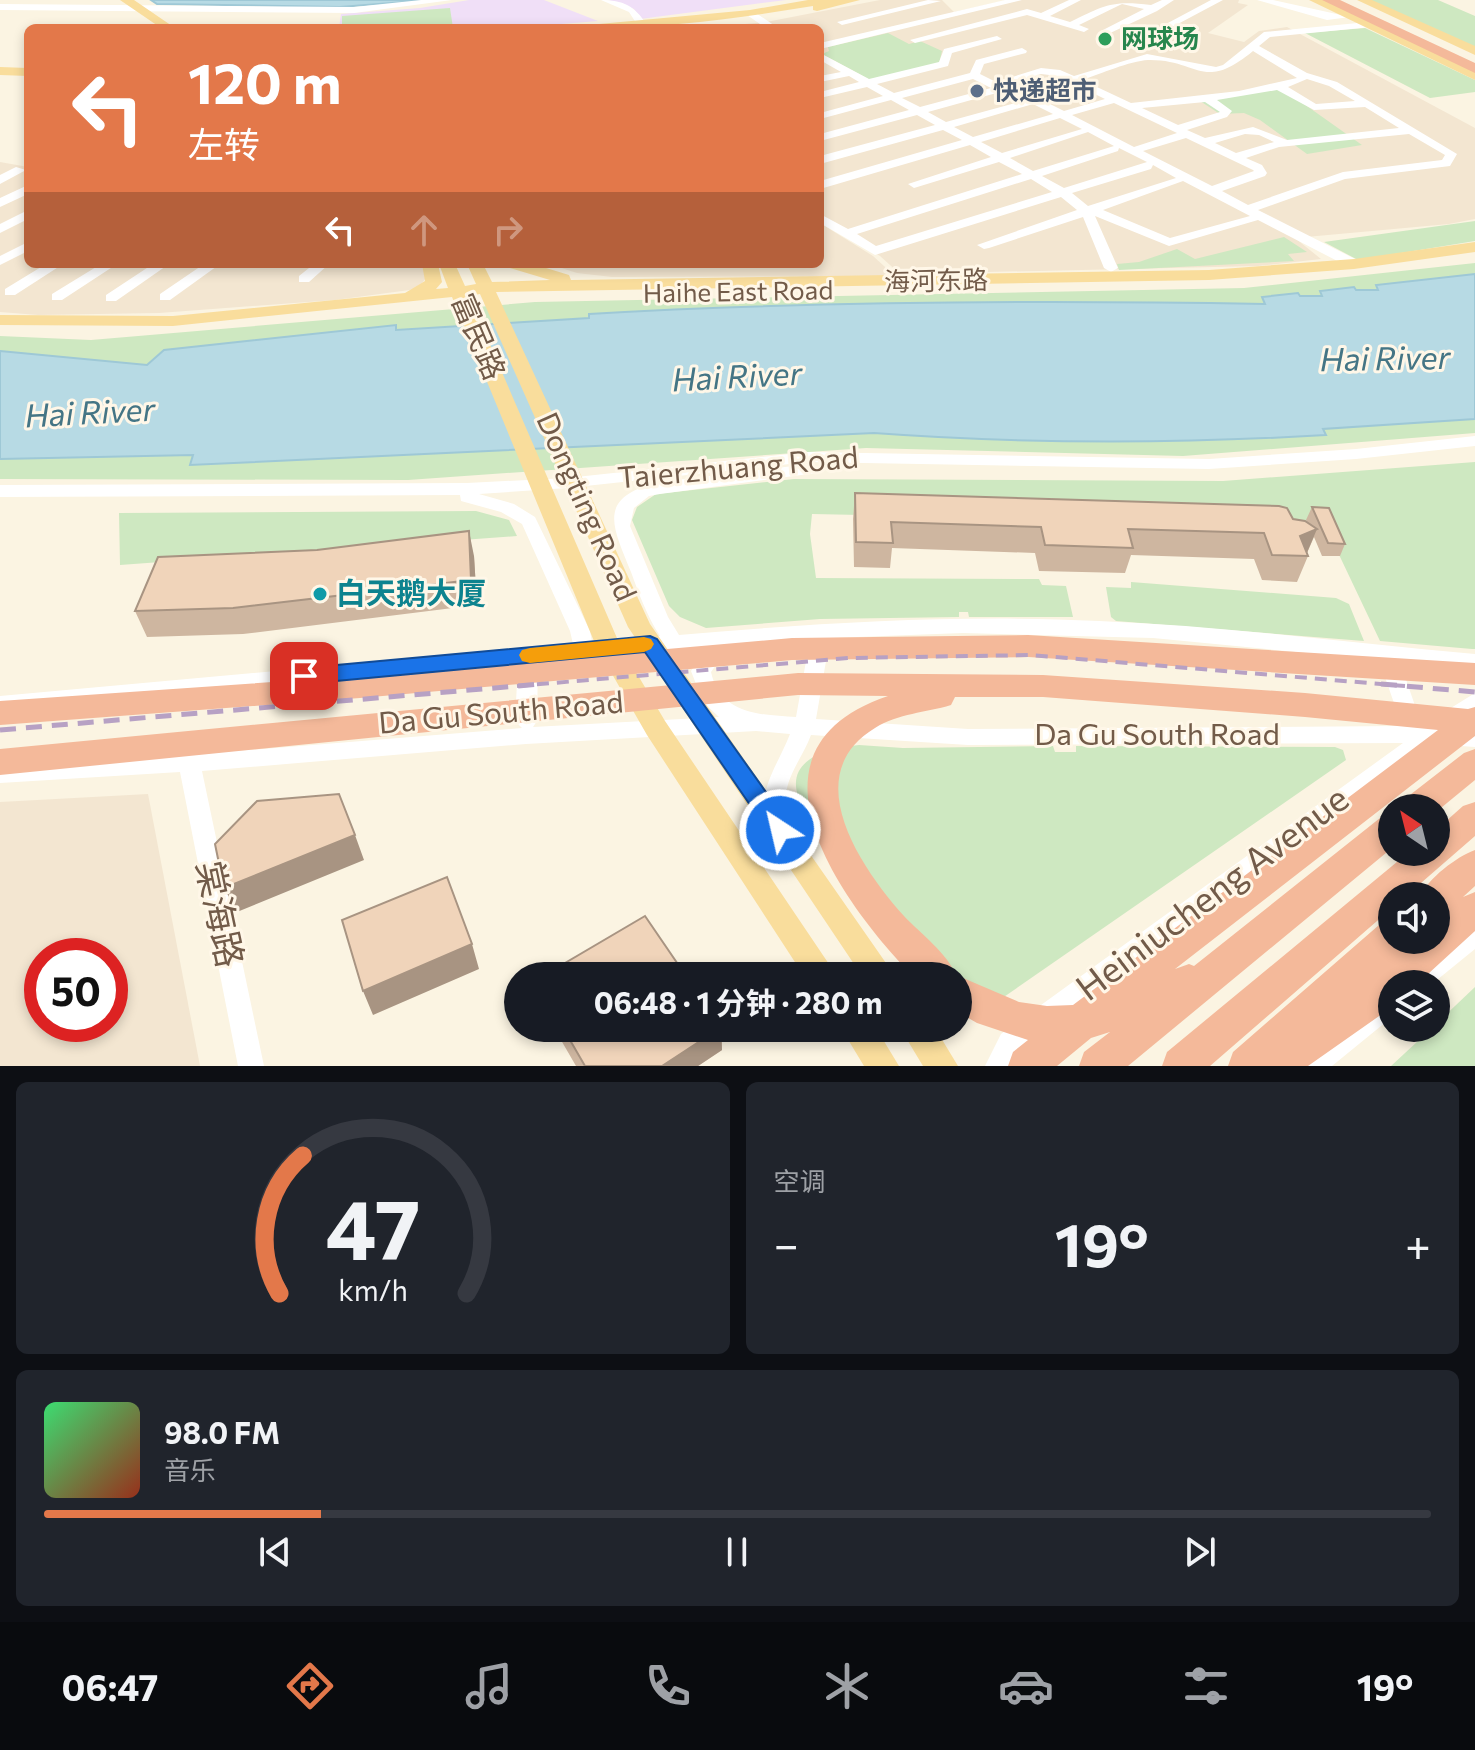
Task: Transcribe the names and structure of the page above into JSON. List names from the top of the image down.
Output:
{
  "streets": {
    "highway": ["Da Gu South Road", "Heiniucheng Avenue"],
    "main road": [
      "海河东路",
      "Haihe East Road",
      "富民路",
      "Dongting Road"
    ],
    "street": ["Taierzhuang Road", "棠海路"]
  },
  "crossings": [
    ["富民路", "Dongting Road"],
    ["富民路", "Da Gu South Road"],
    ["Taierzhuang Road", "Dongting Road"],
    ["Dongting Road", "Da Gu South Road"],
    ["Da Gu South Road", "Heiniucheng Avenue"],
    ["Da Gu South Road", "棠海路"]
  ],
  "water": ["Hai River"],
  "places": ["网球场", "快递超市", "白天鹅大厦"],
  "north": "top left",
  "page": {
    "turn": ["120 m", "左转"],
    "limit": "50",
    "trip": "06:48 · 1 分钟 · 280 m",
    "tile": "空调",
    "heat": ["−", "19°", "+"],
    "song": ["98.0 FM", "音乐"],
    "tabs": ["06:47", "19°"],
    "gauge": ["47", "km/h"]
  }
}
